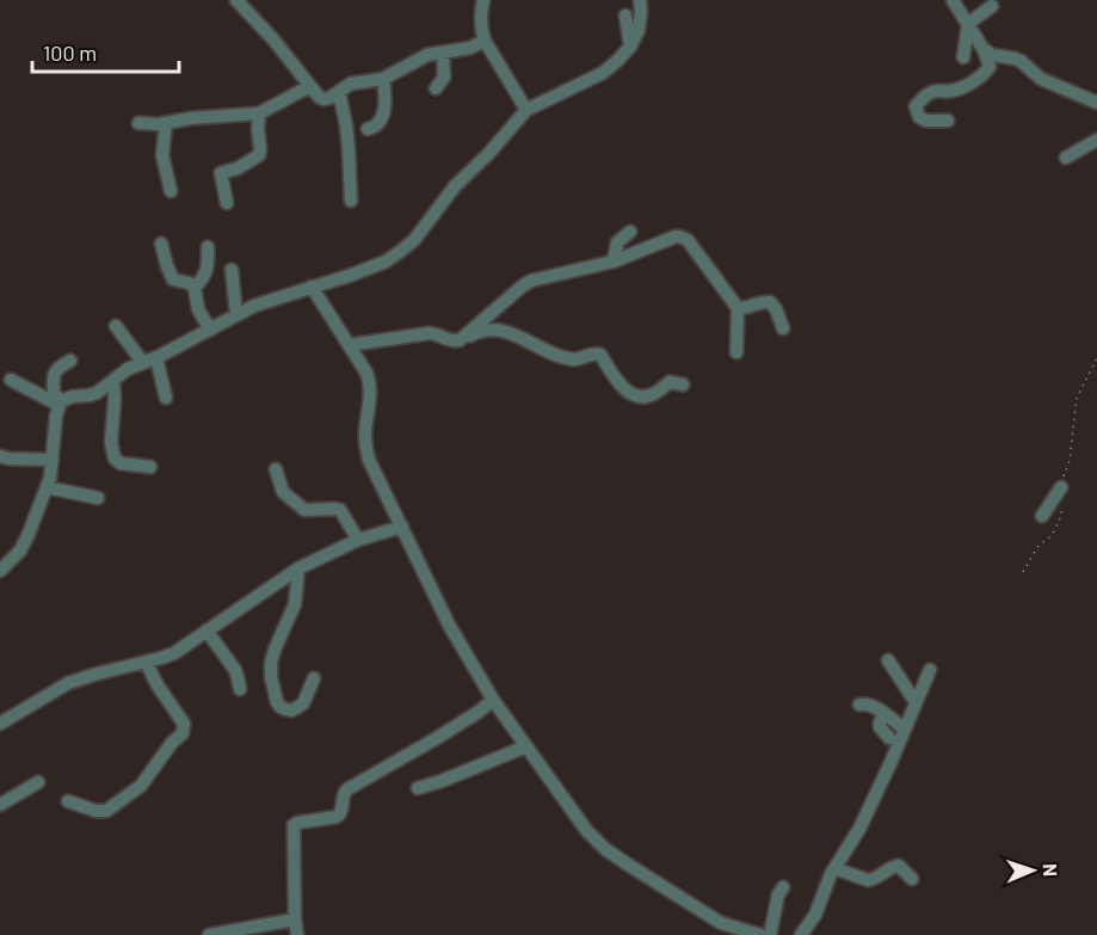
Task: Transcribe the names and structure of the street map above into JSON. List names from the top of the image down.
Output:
{
  "scale_bar": "100 m",
  "north": "right"
}
